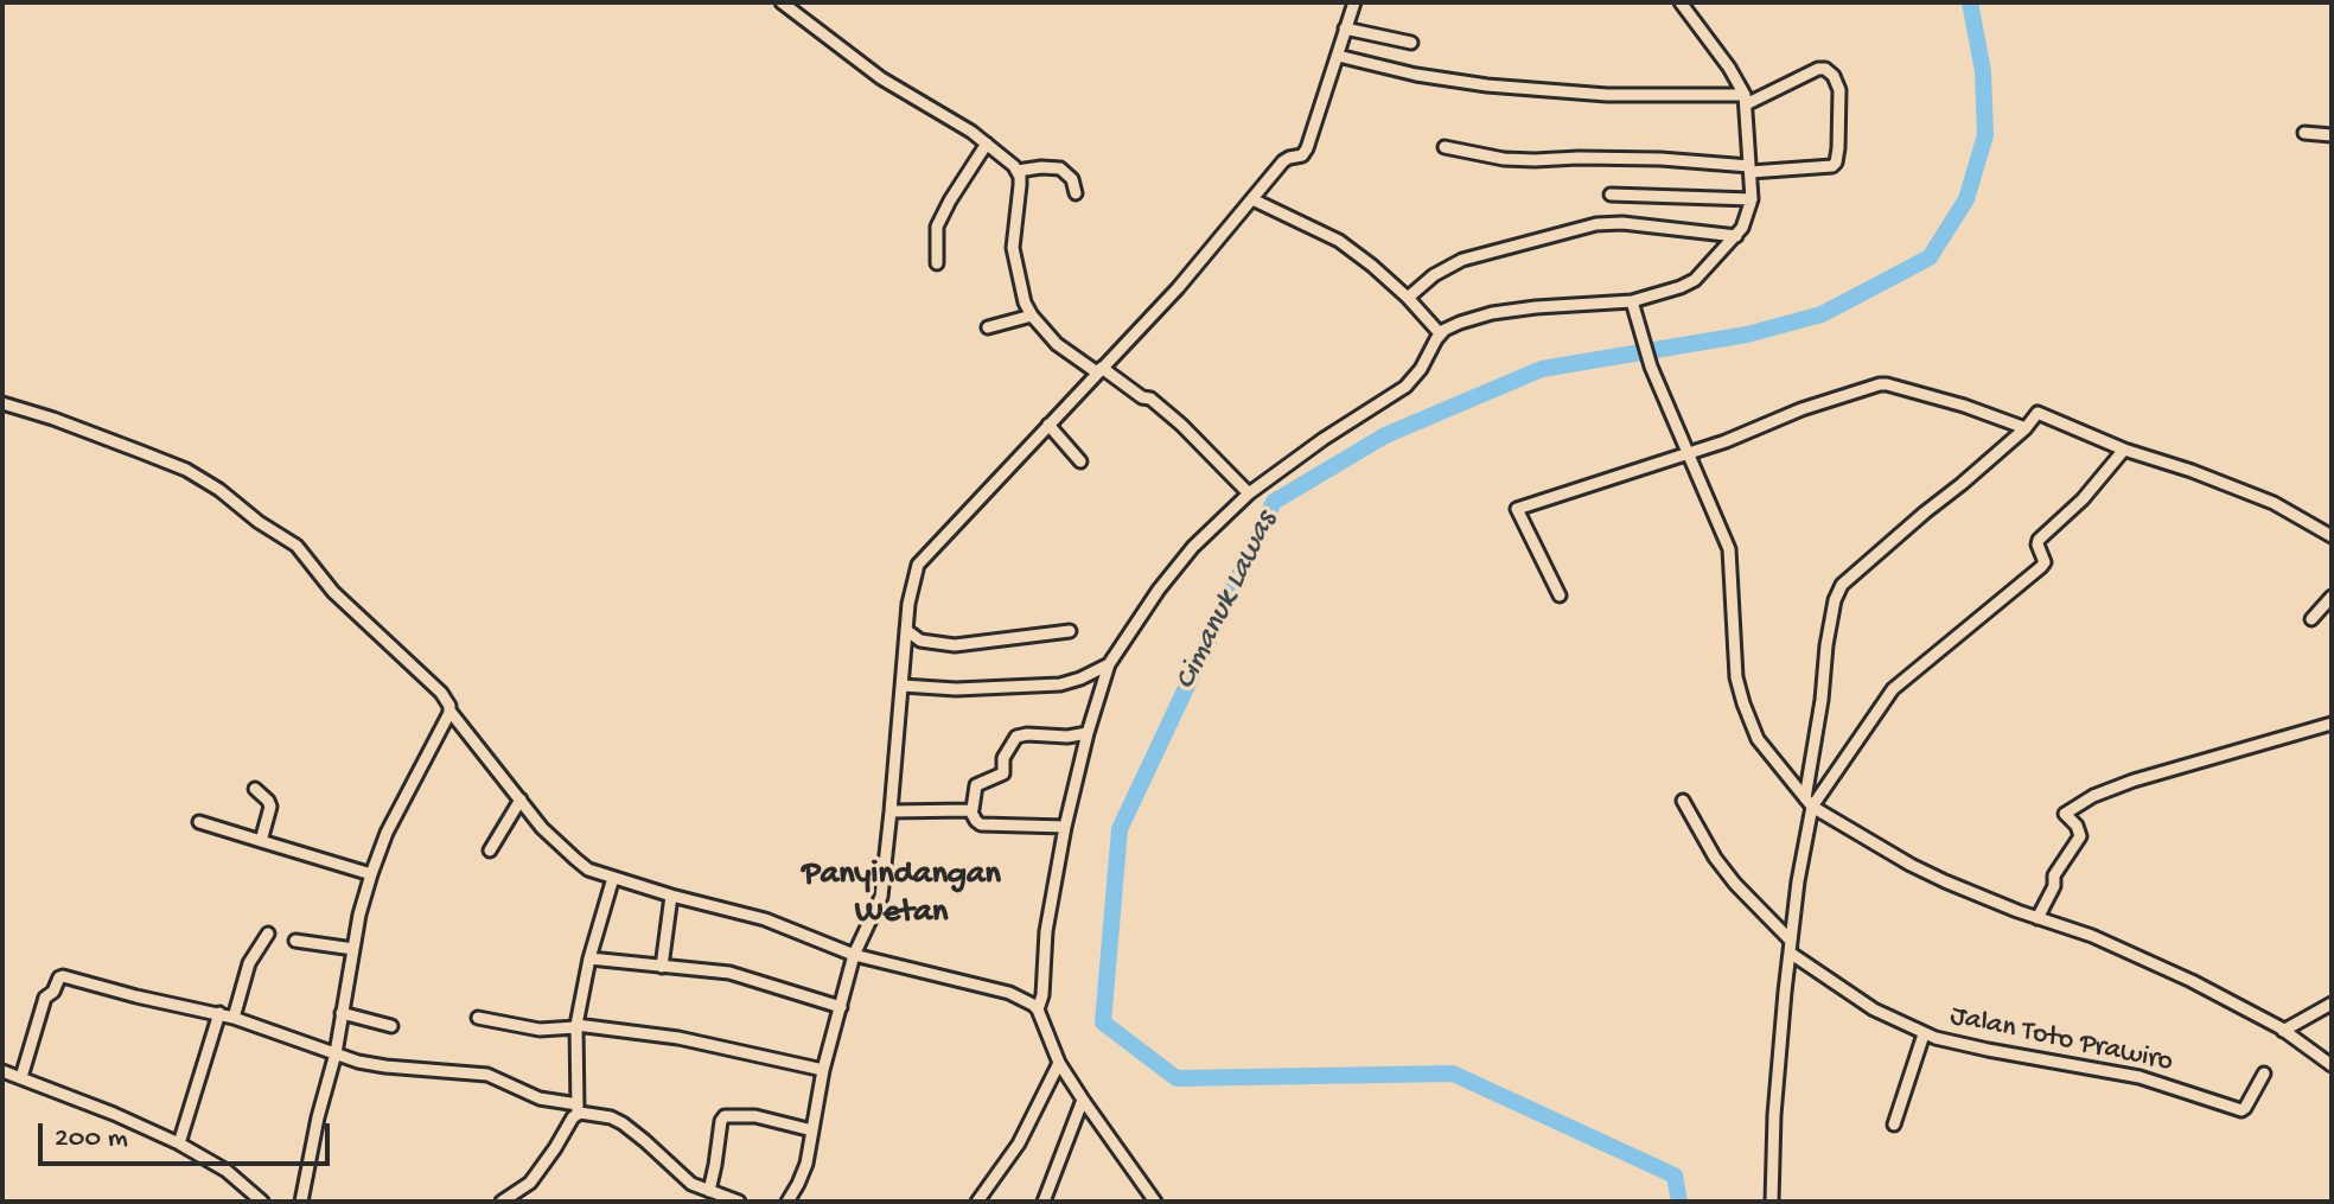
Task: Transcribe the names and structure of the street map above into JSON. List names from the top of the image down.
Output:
{
  "streets": {
    "street": ["Jalan Toto Prawiro"]
  },
  "districts": ["Panyindangan Wetan"],
  "water": ["Cimanuk Lawas"],
  "scale_bar": "200 m"
}
